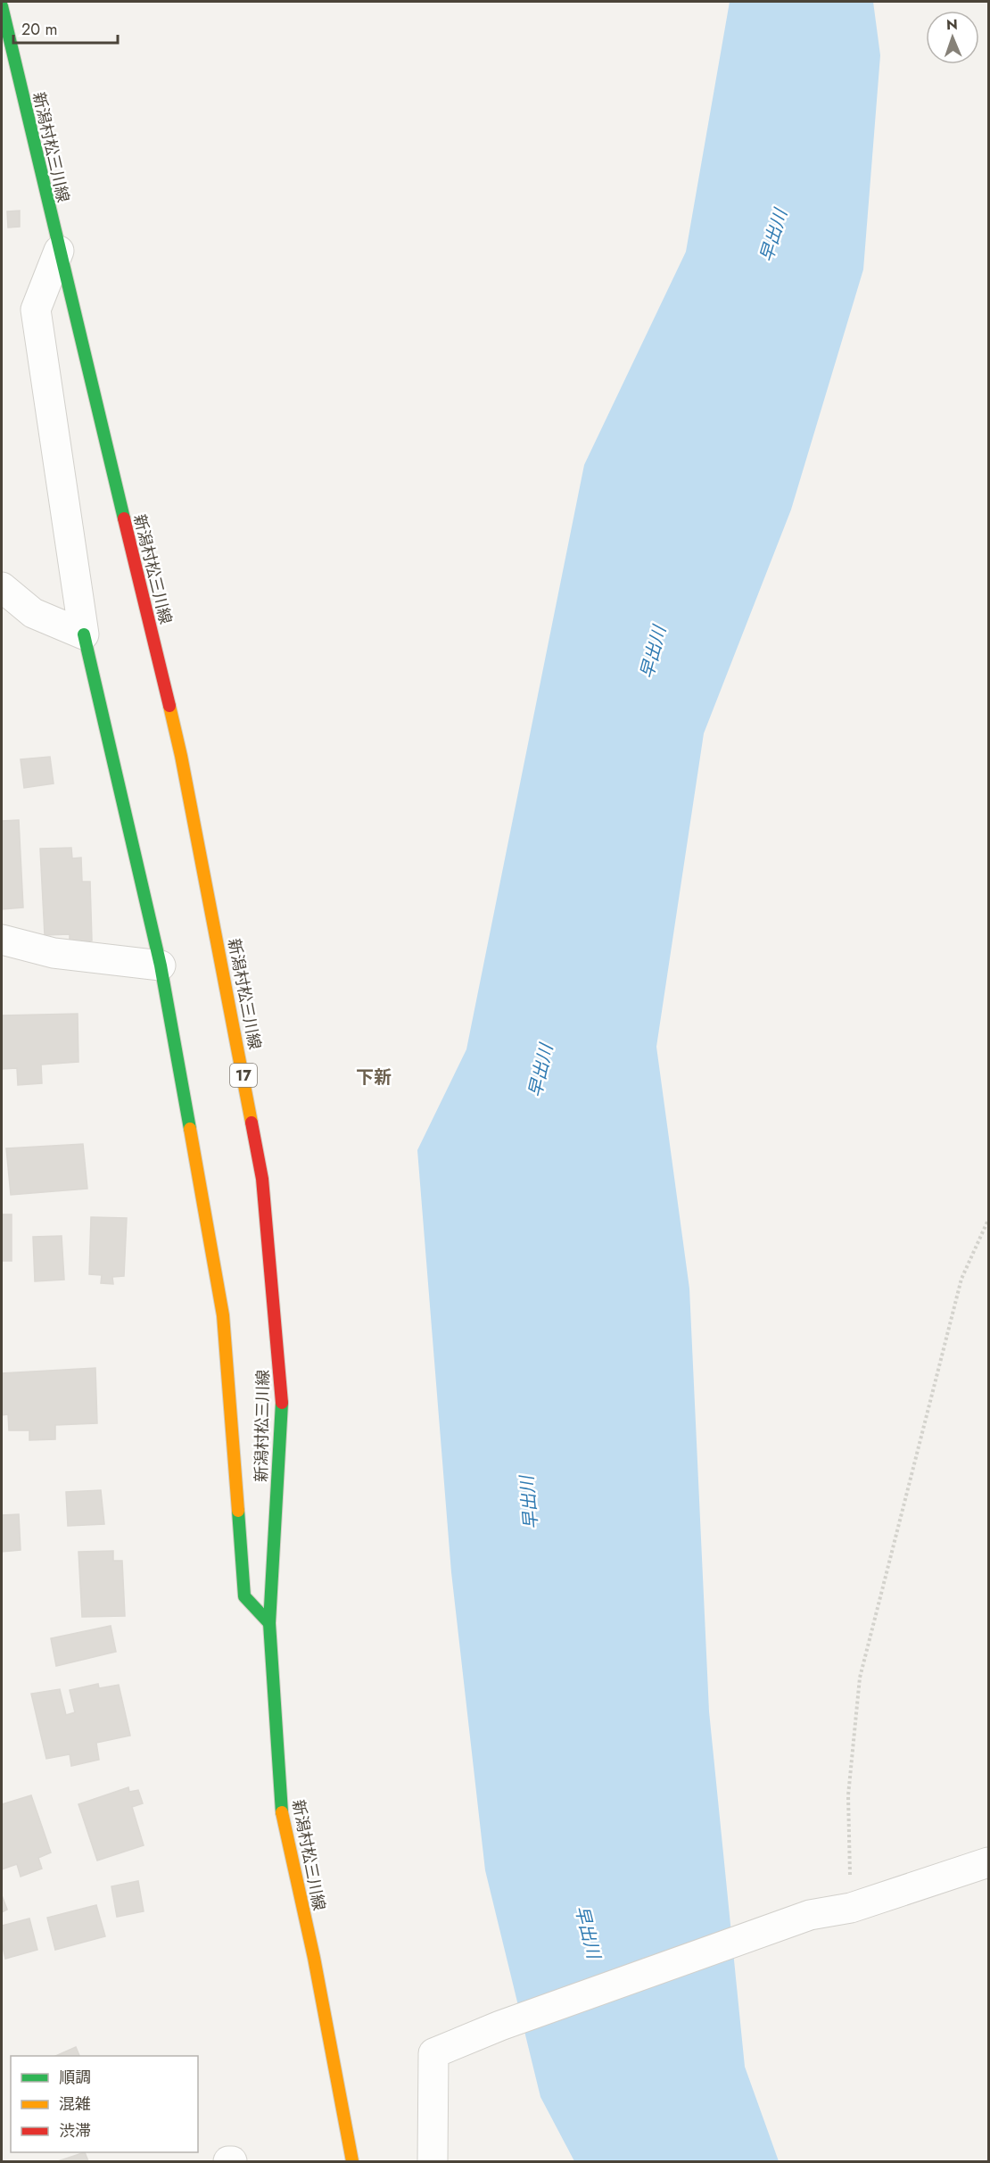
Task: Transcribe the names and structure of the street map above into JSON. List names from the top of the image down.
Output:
{
  "streets": {
    "main road": ["新潟村松三川線", "17"]
  },
  "districts": ["下新"],
  "water": ["早出川"],
  "legend": ["順調", "混雑", "渋滞"],
  "scale_bar": "20 m",
  "north": "top"
}
